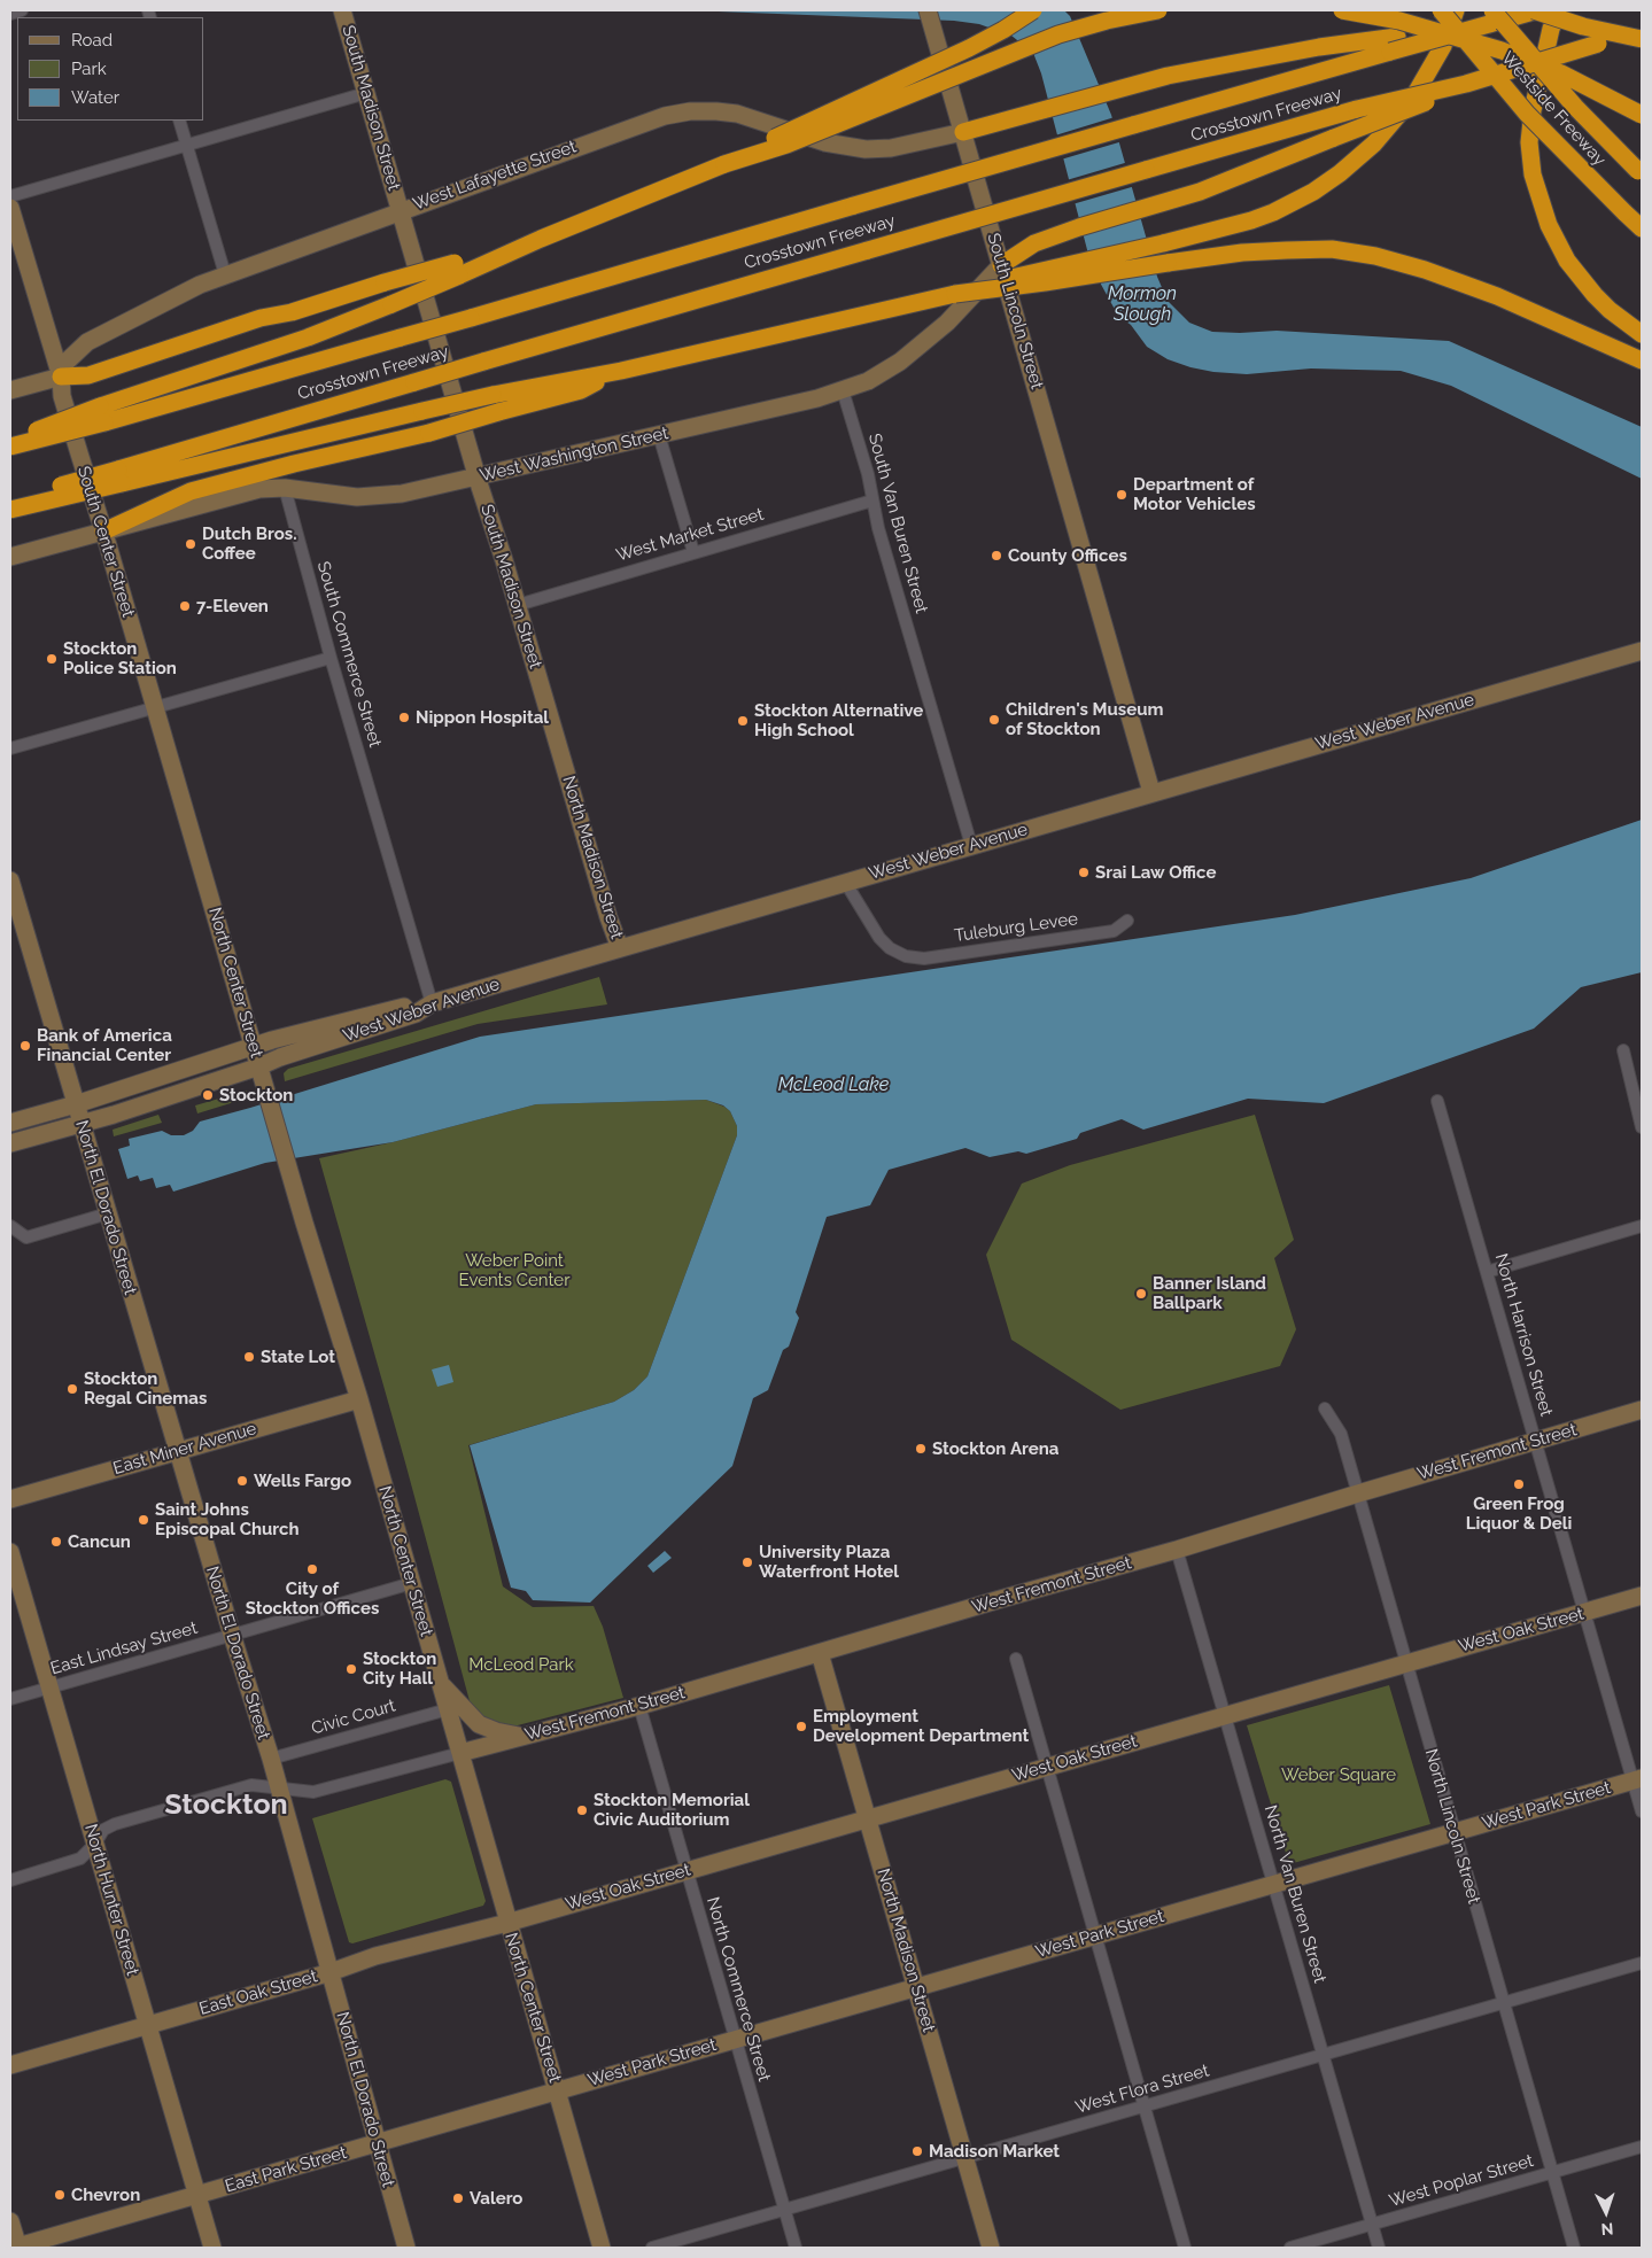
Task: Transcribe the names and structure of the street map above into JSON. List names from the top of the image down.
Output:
{
  "streets": {
    "highway": ["Westside Freeway", "Crosstown Freeway"],
    "street": [
      "South Madison Street",
      "West Lafayette Street",
      "South Lincoln Street",
      "West Washington Street",
      "South Van Buren Street",
      "West Market Street",
      "South Center Street",
      "South Commerce Street",
      "West Weber Avenue",
      "North Madison Street",
      "Tuleburg Levee",
      "North Center Street",
      "North El Dorado Street",
      "North Harrison Street",
      "East Miner Avenue",
      "West Fremont Street",
      "West Oak Street",
      "East Lindsay Street",
      "Civic Court",
      "West Park Street",
      "North Lincoln Street",
      "North Van Buren Street",
      "North Hunter Street",
      "North Commerce Street",
      "East Oak Street",
      "West Flora Street",
      "East Park Street",
      "West Poplar Street"
    ]
  },
  "crossings": [
    ["South Madison Street", "West Lafayette Street"],
    ["South Madison Street", "West Washington Street"],
    ["South Madison Street", "West Market Street"],
    ["South Madison Street", "North Madison Street"],
    ["West Lafayette Street", "South Lincoln Street"],
    ["West Lafayette Street", "South Center Street"],
    ["South Lincoln Street", "West Washington Street"],
    ["South Lincoln Street", "West Weber Avenue"],
    ["West Washington Street", "South Van Buren Street"],
    ["West Washington Street", "South Center Street"],
    ["West Washington Street", "South Commerce Street"],
    ["South Van Buren Street", "West Market Street"],
    ["South Van Buren Street", "West Weber Avenue"],
    ["South Center Street", "North Center Street"],
    ["South Commerce Street", "West Weber Avenue"],
    ["West Weber Avenue", "North Madison Street"],
    ["West Weber Avenue", "Tuleburg Levee"],
    ["West Weber Avenue", "North Center Street"],
    ["West Weber Avenue", "North El Dorado Street"],
    ["North Madison Street", "West Fremont Street"],
    ["North Madison Street", "West Oak Street"],
    ["North Madison Street", "West Park Street"],
    ["North Madison Street", "West Flora Street"],
    ["North Center Street", "East Miner Avenue"],
    ["North Center Street", "West Fremont Street"],
    ["North Center Street", "West Oak Street"],
    ["North Center Street", "East Lindsay Street"],
    ["North Center Street", "Civic Court"],
    ["North Center Street", "West Park Street"],
    ["North Center Street", "East Oak Street"],
    ["North Center Street", "East Park Street"],
    ["North El Dorado Street", "East Miner Avenue"],
    ["North El Dorado Street", "East Lindsay Street"],
    ["North El Dorado Street", "Civic Court"],
    ["North El Dorado Street", "East Oak Street"],
    ["North El Dorado Street", "East Park Street"],
    ["North Harrison Street", "West Fremont Street"],
    ["North Harrison Street", "West Oak Street"],
    ["North Harrison Street", "West Park Street"],
    ["West Fremont Street", "North Lincoln Street"],
    ["West Fremont Street", "North Van Buren Street"],
    ["West Fremont Street", "North Commerce Street"],
    ["West Oak Street", "North Lincoln Street"],
    ["West Oak Street", "North Van Buren Street"],
    ["West Oak Street", "North Commerce Street"],
    ["West Oak Street", "East Oak Street"],
    ["East Lindsay Street", "North Hunter Street"],
    ["West Park Street", "North Lincoln Street"],
    ["West Park Street", "North Van Buren Street"],
    ["West Park Street", "North Commerce Street"],
    ["West Park Street", "East Park Street"],
    ["North Lincoln Street", "West Flora Street"],
    ["North Lincoln Street", "West Poplar Street"],
    ["North Van Buren Street", "West Flora Street"],
    ["North Van Buren Street", "West Poplar Street"],
    ["North Hunter Street", "East Oak Street"],
    ["North Hunter Street", "East Park Street"],
    ["North Commerce Street", "West Flora Street"]
  ],
  "districts": ["Stockton"],
  "water": ["Mormon Slough", "McLeod Lake"],
  "parks": ["Weber Point Events Center", "McLeod Park", "Weber Square"],
  "places": [
    "Department of Motor Vehicles",
    "Dutch Bros. Coffee",
    "County Offices",
    "7-Eleven",
    "Stockton Police Station",
    "Nippon Hospital",
    "Children's Museum of Stockton",
    "Stockton Alternative High School",
    "Srai Law Office",
    "Bank of America Financial Center",
    "Stockton",
    "Banner Island Ballpark",
    "State Lot",
    "Stockton Regal Cinemas",
    "Stockton Arena",
    "Wells Fargo",
    "Green Frog Liquor & Deli",
    "Saint Johns Episcopal Church",
    "Cancun",
    "University Plaza Waterfront Hotel",
    "City of Stockton Offices",
    "Stockton City Hall",
    "Employment Development Department",
    "Stockton Memorial Civic Auditorium",
    "Madison Market",
    "Chevron",
    "Valero"
  ],
  "legend": ["Road", "Park", "Water"],
  "north": "bottom"
}
